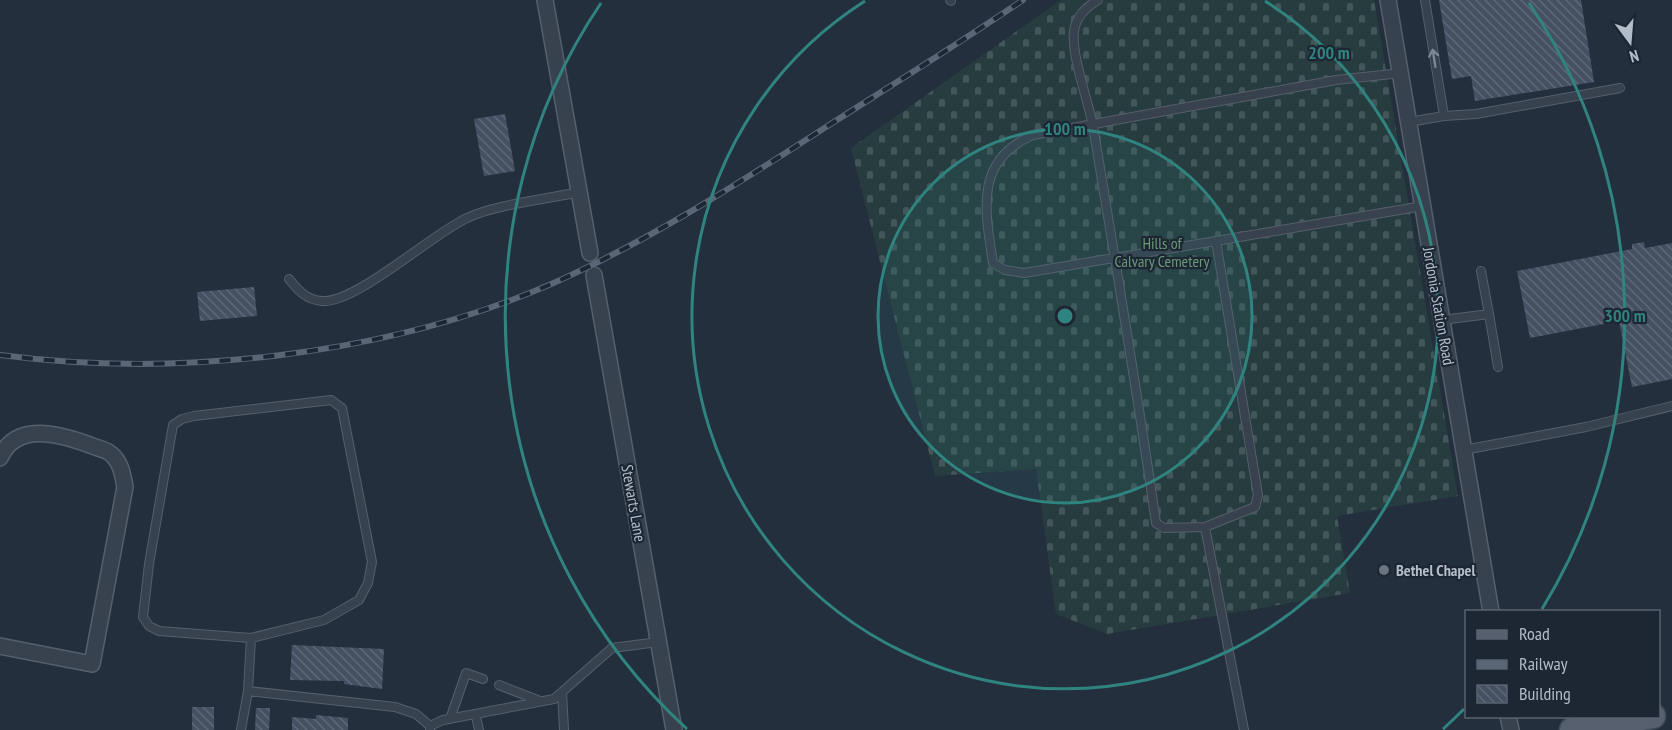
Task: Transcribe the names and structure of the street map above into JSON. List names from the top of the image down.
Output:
{
  "streets": {
    "street": ["Jordonia Station Road", "Stewarts Lane"]
  },
  "parks": ["Hills of Calvary Cemetery"],
  "places": ["Bethel Chapel"],
  "legend": ["Road", "Railway", "Building"],
  "north": "bottom",
  "rings": ["200 m", "100 m", "300 m"]
}
